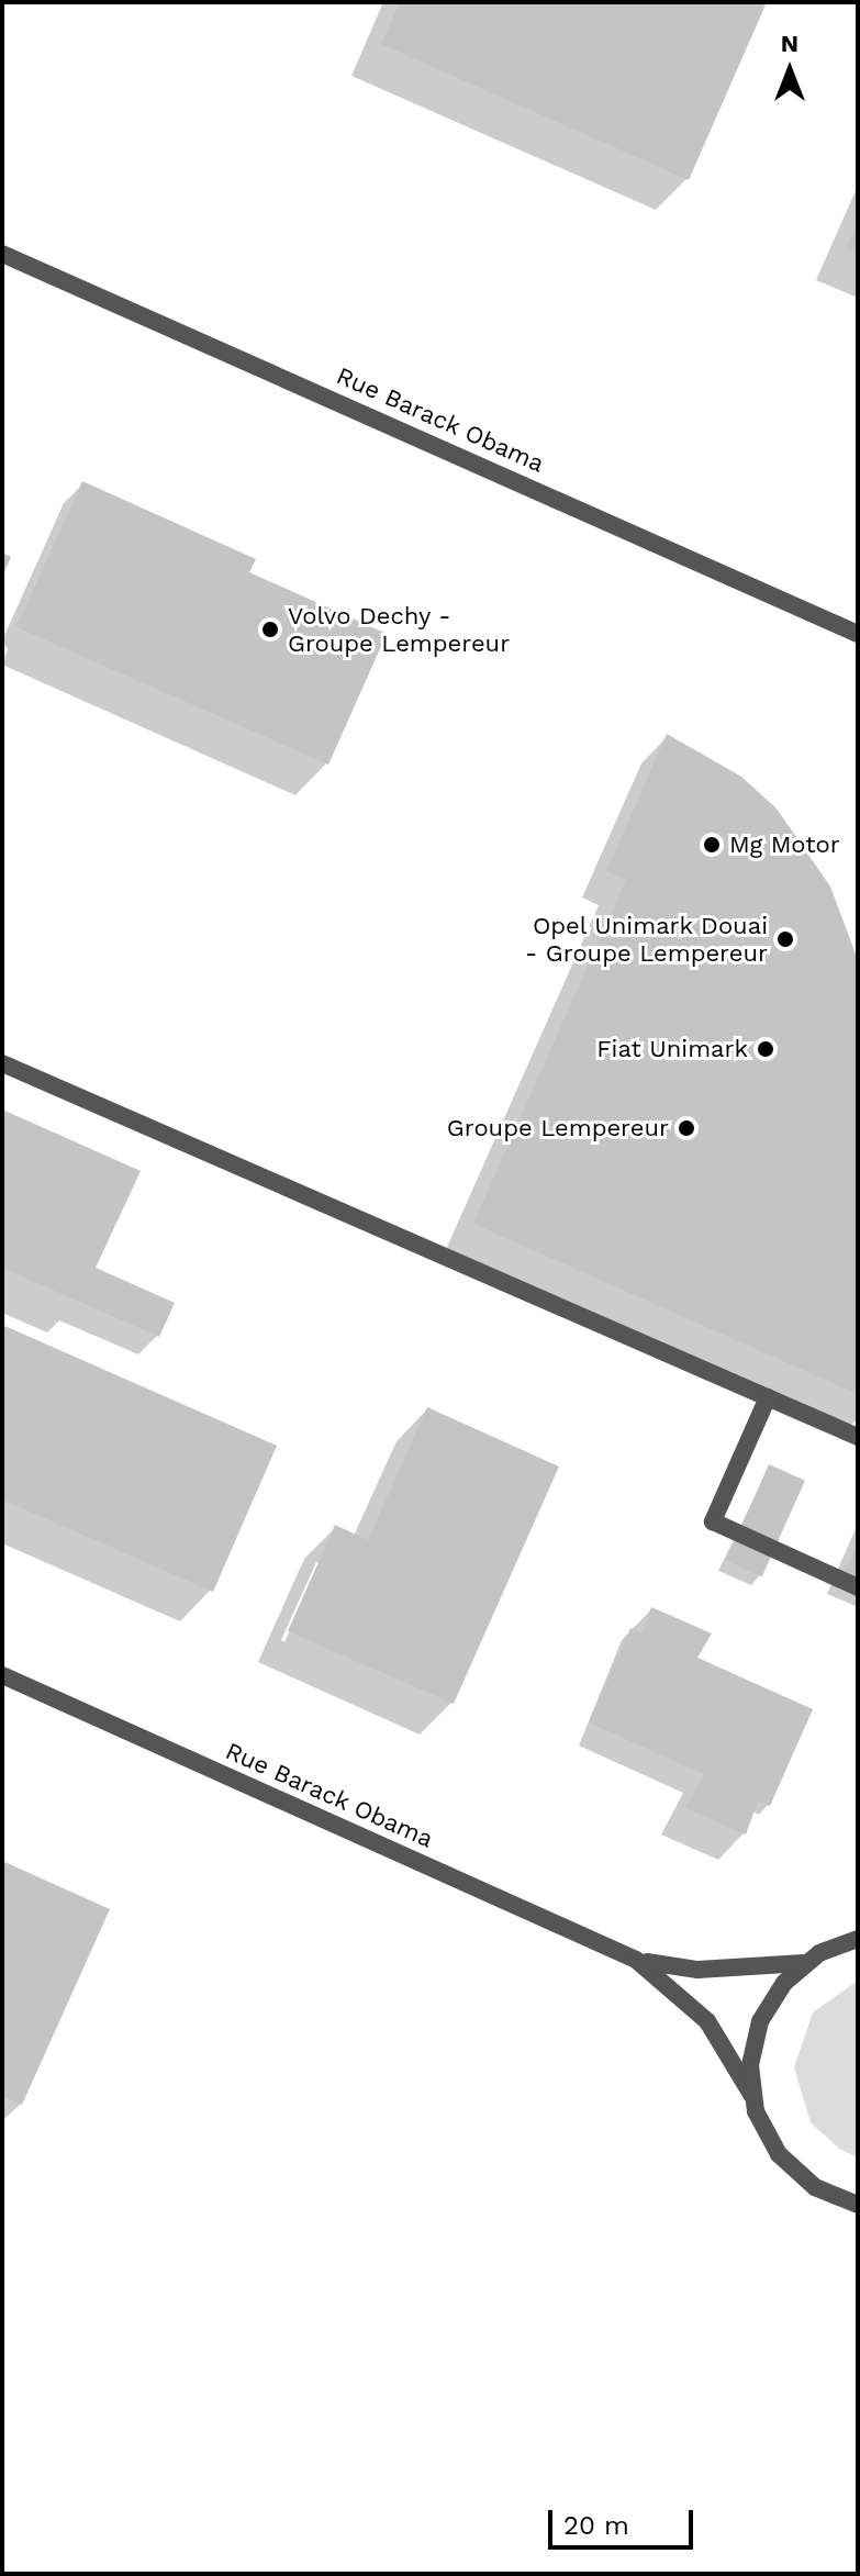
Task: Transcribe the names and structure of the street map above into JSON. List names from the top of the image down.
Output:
{
  "streets": {
    "street": ["Rue Barack Obama"]
  },
  "places": [
    "Volvo Dechy - Groupe Lempereur",
    "Mg Motor",
    "Opel Unimark Douai - Groupe Lempereur",
    "Fiat Unimark",
    "Groupe Lempereur"
  ],
  "scale_bar": "20 m",
  "north": "top"
}
